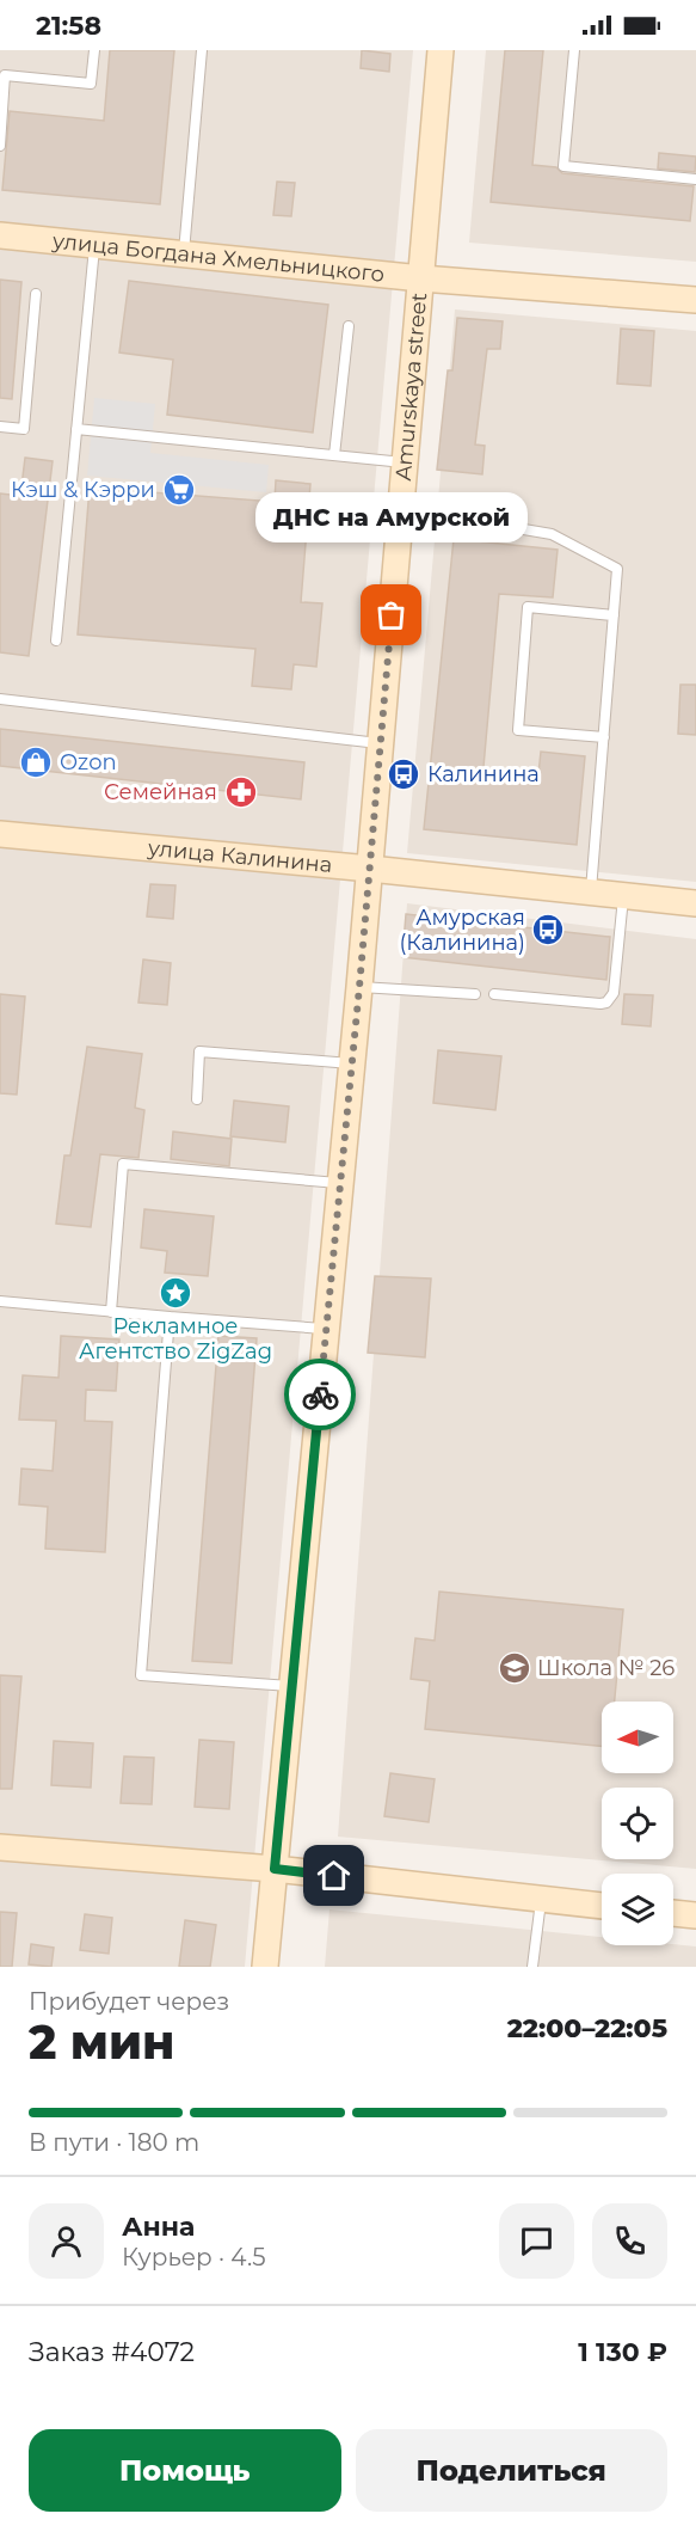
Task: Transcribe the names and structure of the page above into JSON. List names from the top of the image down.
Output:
{
  "streets": {
    "street": ["улица Богдана Хмельницкого", "Amurskaya street", "улица Калинина"]
  },
  "crossings": [
    ["улица Богдана Хмельницкого", "Amurskaya street"],
    ["Amurskaya street", "улица Калинина"]
  ],
  "places": {
    "supermarket": ["Кэш & Кэрри"],
    "other": ["ДНС на Амурской"],
    "shop": ["Ozon"],
    "bus stop": ["Калинина", "Амурская (Калинина)"],
    "pharmacy": ["Семейная"],
    "place": ["Рекламное Агентство ZigZag"],
    "school or university": ["Школа № 26"]
  },
  "north": "left",
  "page": {
    "status": "21:58",
    "bubble": "ДНС на Амурской",
    "heading": ["2 мин", "Прибудет через", "22:00–22:05"],
    "panel": [
      "Анна",
      "Курьер · 4.5",
      "Заказ #4072",
      "1 130 ₽"
    ],
    "bar": "В пути · 180 m",
    "buttons": ["Помощь", "Поделиться"]
  }
}
